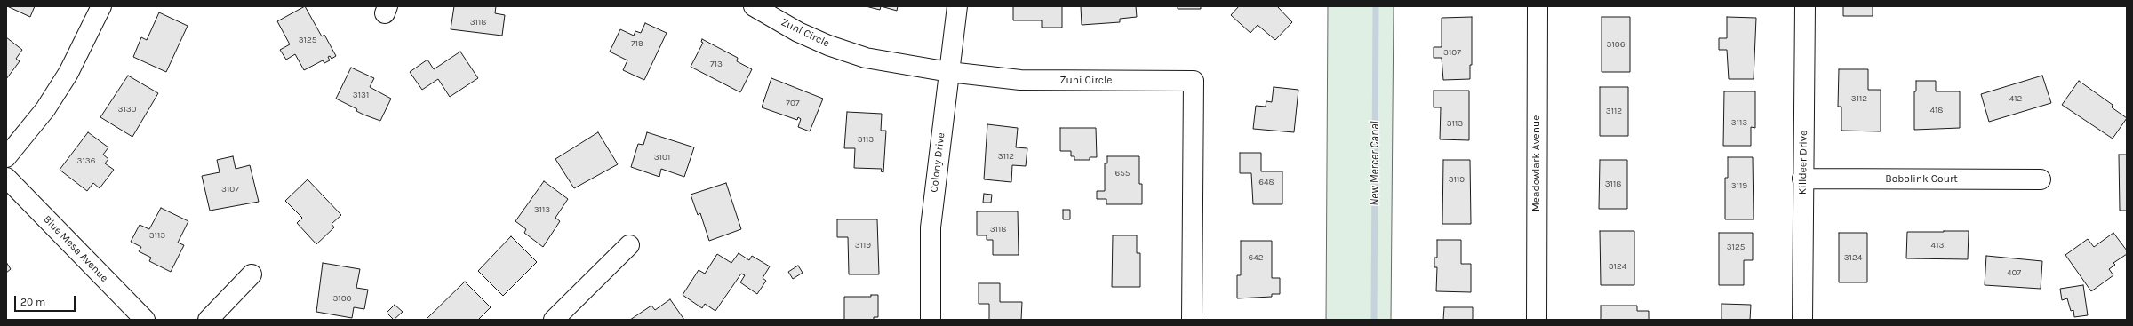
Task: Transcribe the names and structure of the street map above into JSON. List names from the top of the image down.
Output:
{
  "streets": {
    "street": [
      "Zuni Circle",
      "Colony Drive",
      "Killdeer Drive",
      "Meadowlark Avenue",
      "Bobolink Court",
      "Blue Mesa Avenue"
    ]
  },
  "crossings": [
    ["Zuni Circle", "Colony Drive"],
    ["Killdeer Drive", "Bobolink Court"]
  ],
  "water": ["New Mercer Canal"],
  "house_numbers": [
    "3118",
    "3125",
    "719",
    "3106",
    "3107",
    "713",
    "3131",
    "3112",
    "412",
    "707",
    "3130",
    "418",
    "3112",
    "3113",
    "3113",
    "3113",
    "3112",
    "3101",
    "3136",
    "655",
    "3119",
    "648",
    "3118",
    "3119",
    "3107",
    "3113",
    "3118",
    "3113",
    "3119",
    "413",
    "3125",
    "642",
    "3124",
    "3124",
    "407",
    "3100"
  ],
  "scale_bar": "20 m"
}
